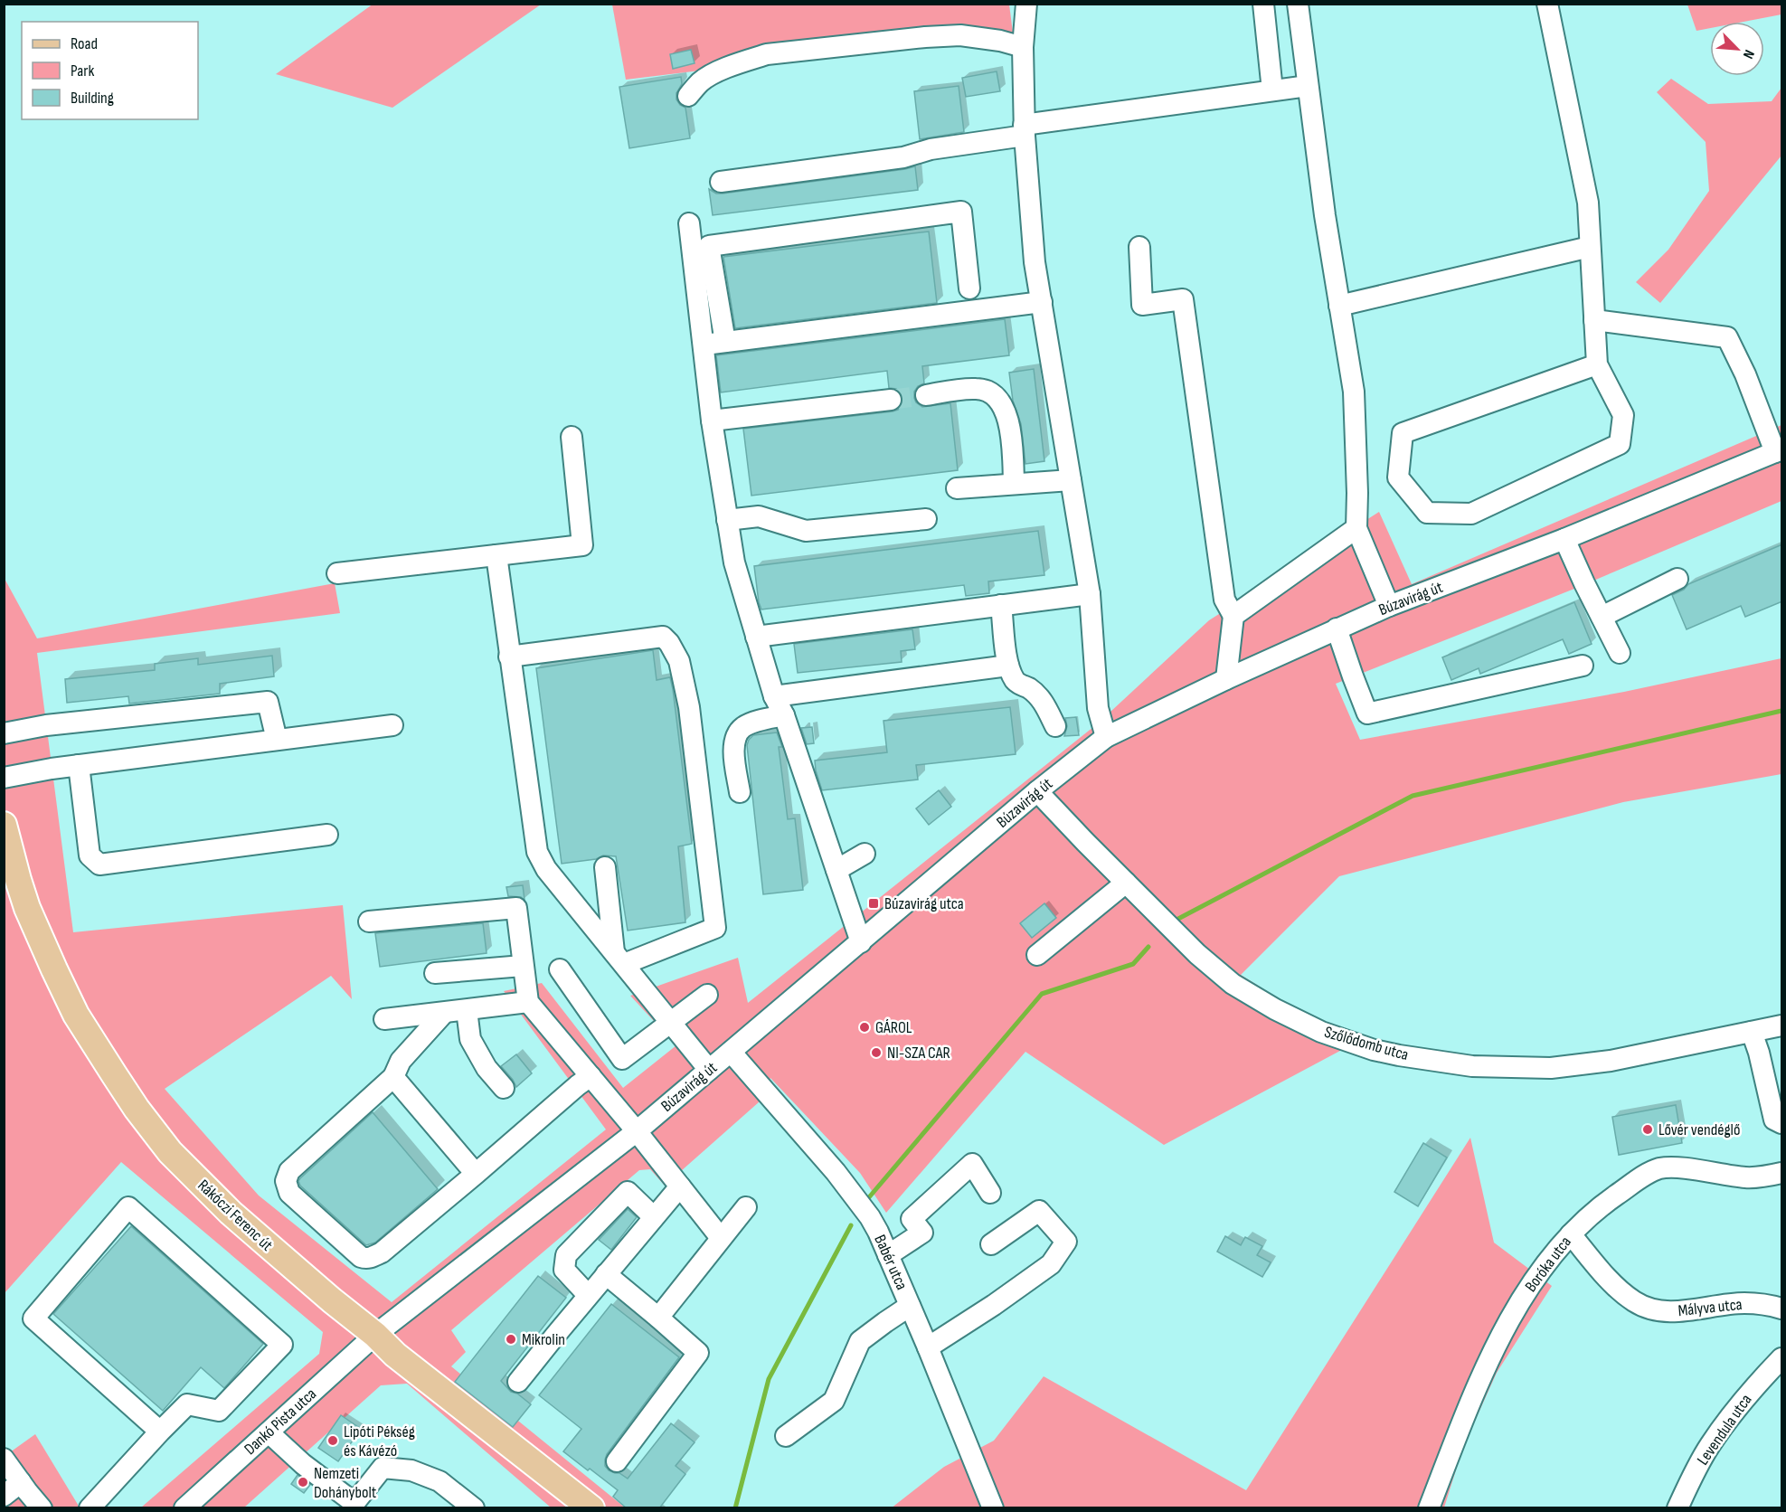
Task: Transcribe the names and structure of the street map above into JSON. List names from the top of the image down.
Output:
{
  "streets": {
    "main road": ["Rákóczi Ferenc út"],
    "street": [
      "Búzavirág út",
      "Szőlődomb utca",
      "Babér utca",
      "Boróka utca",
      "Mályva utca",
      "Dankó Pista utca",
      "Levendula utca"
    ]
  },
  "crossings": [
    ["Búzavirág út", "Szőlődomb utca"],
    ["Búzavirág út", "Rákóczi Ferenc út"],
    ["Búzavirág út", "Babér utca"],
    ["Búzavirág út", "Dankó Pista utca"],
    ["Rákóczi Ferenc út", "Dankó Pista utca"],
    ["Boróka utca", "Mályva utca"]
  ],
  "places": {
    "transit": ["Búzavirág utca"],
    "other": [
      "GÁROL",
      "NI-SZA CAR",
      "Lővér vendéglő",
      "Mikrolin",
      "Lipóti Pékség és Kávézó",
      "Nemzeti Dohánybolt"
    ]
  },
  "legend": ["Road", "Park", "Building"],
  "north": "bottom right"
}
